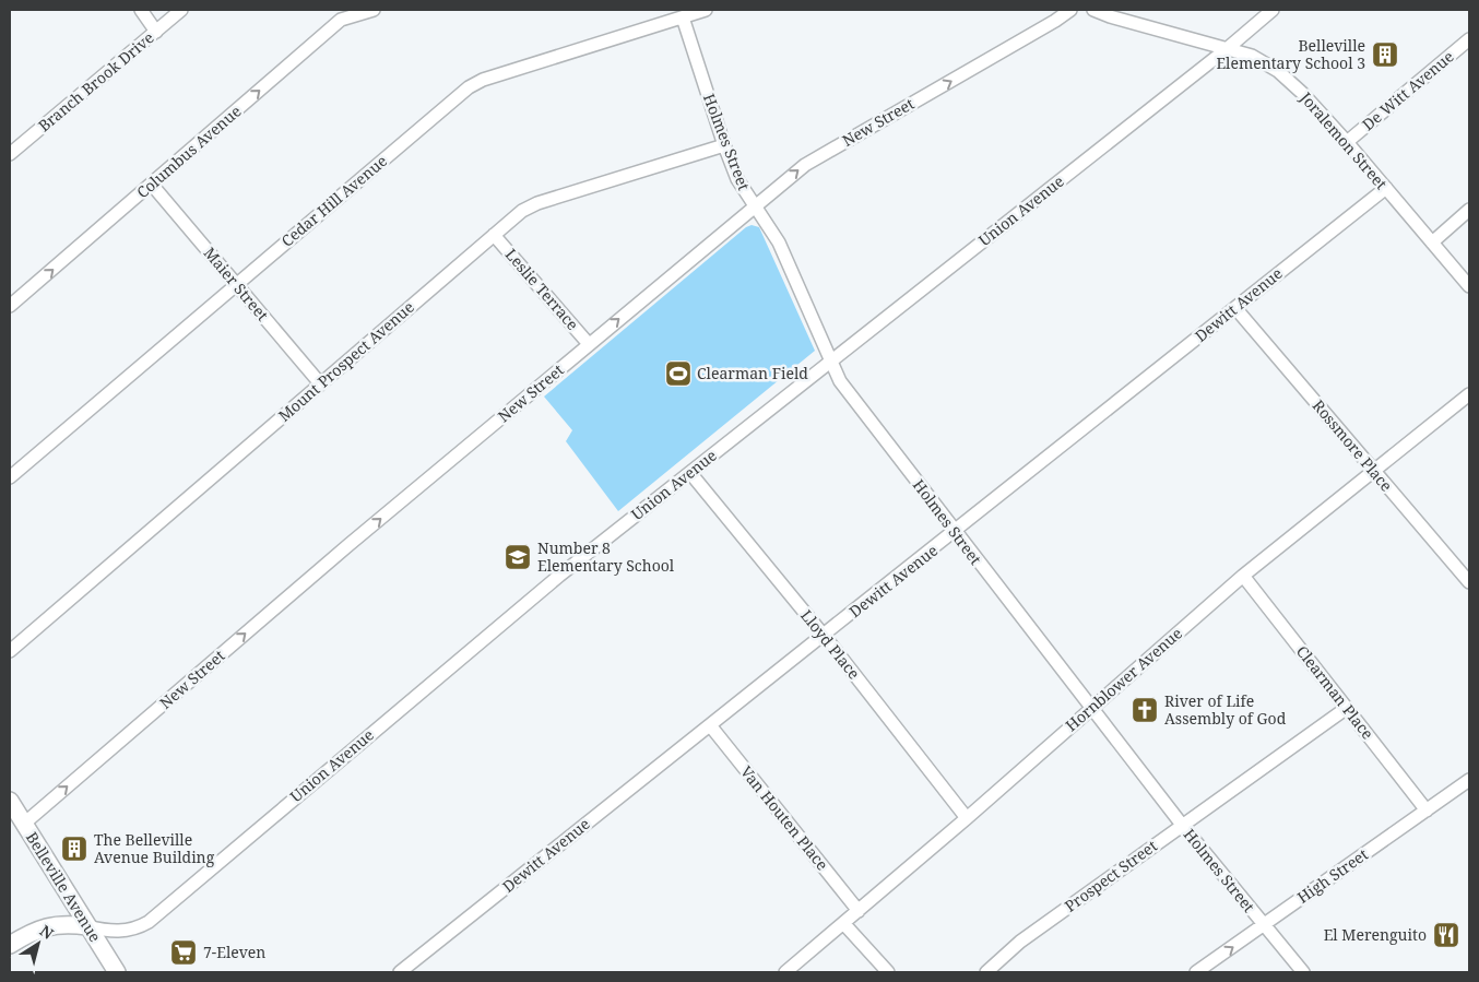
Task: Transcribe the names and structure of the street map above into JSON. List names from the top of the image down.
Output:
{
  "streets": {
    "main road": ["Union Avenue", "Belleville Avenue"],
    "street": [
      "Branch Brook Drive",
      "De Witt Avenue",
      "New Street",
      "Joralemon Street",
      "Holmes Street",
      "Columbus Avenue",
      "Cedar Hill Avenue",
      "Maier Street",
      "Leslie Terrace",
      "Dewitt Avenue",
      "Mount Prospect Avenue",
      "Rossmore Place",
      "Lloyd Place",
      "Hornblower Avenue",
      "Clearman Place",
      "Van Houten Place",
      "Prospect Street",
      "High Street"
    ]
  },
  "crossings": [
    ["De Witt Avenue", "Joralemon Street"],
    ["New Street", "Holmes Street"],
    ["New Street", "Leslie Terrace"],
    ["New Street", "Belleville Avenue"],
    ["Joralemon Street", "Union Avenue"],
    ["Joralemon Street", "Dewitt Avenue"],
    ["Holmes Street", "Cedar Hill Avenue"],
    ["Holmes Street", "Union Avenue"],
    ["Holmes Street", "Dewitt Avenue"],
    ["Holmes Street", "Mount Prospect Avenue"],
    ["Holmes Street", "Hornblower Avenue"],
    ["Holmes Street", "Prospect Street"],
    ["Holmes Street", "High Street"],
    ["Columbus Avenue", "Maier Street"],
    ["Cedar Hill Avenue", "Maier Street"],
    ["Union Avenue", "Lloyd Place"],
    ["Union Avenue", "Belleville Avenue"],
    ["Maier Street", "Mount Prospect Avenue"],
    ["Leslie Terrace", "Mount Prospect Avenue"],
    ["Dewitt Avenue", "Rossmore Place"],
    ["Dewitt Avenue", "Lloyd Place"],
    ["Dewitt Avenue", "Van Houten Place"],
    ["Rossmore Place", "Hornblower Avenue"],
    ["Lloyd Place", "Hornblower Avenue"],
    ["Hornblower Avenue", "Clearman Place"],
    ["Hornblower Avenue", "Van Houten Place"],
    ["Clearman Place", "Prospect Street"],
    ["Clearman Place", "High Street"]
  ],
  "one_way": ["New Street", "Columbus Avenue"],
  "places": {
    "building": ["Belleville Elementary School 3", "The Belleville Avenue Building"],
    "sports": ["Clearman Field"],
    "school or university": ["Number 8 Elementary School"],
    "church": ["River of Life Assembly of God"],
    "restaurant": ["El Merenguito"],
    "supermarket": ["7-Eleven"]
  },
  "north": "top right"
}
